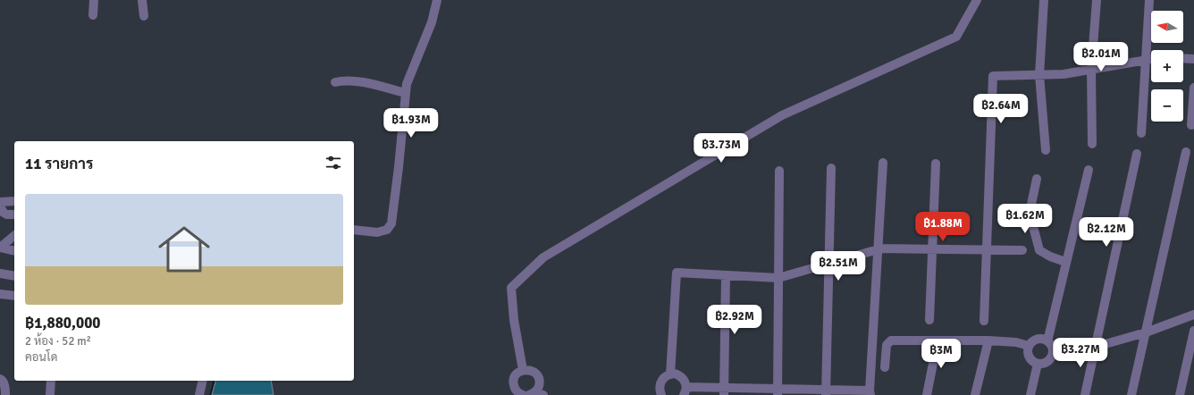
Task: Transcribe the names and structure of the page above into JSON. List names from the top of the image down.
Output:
{
  "north": "left",
  "page": {
    "map_buttons": ["+", "−"],
    "price": [
      "฿2.01M",
      "฿2.64M",
      "฿1.93M",
      "฿3.73M",
      "฿1.62M",
      "฿1.88M",
      "฿2.12M",
      "฿2.51M",
      "฿2.92M",
      "฿3.27M",
      "฿3M"
    ],
    "heading": "11 รายการ",
    "list": [
      {
        "name": "฿1,880,000",
        "note": "2 ห้อง · 52 m² · คอนโด"
      }
    ]
  }
}
